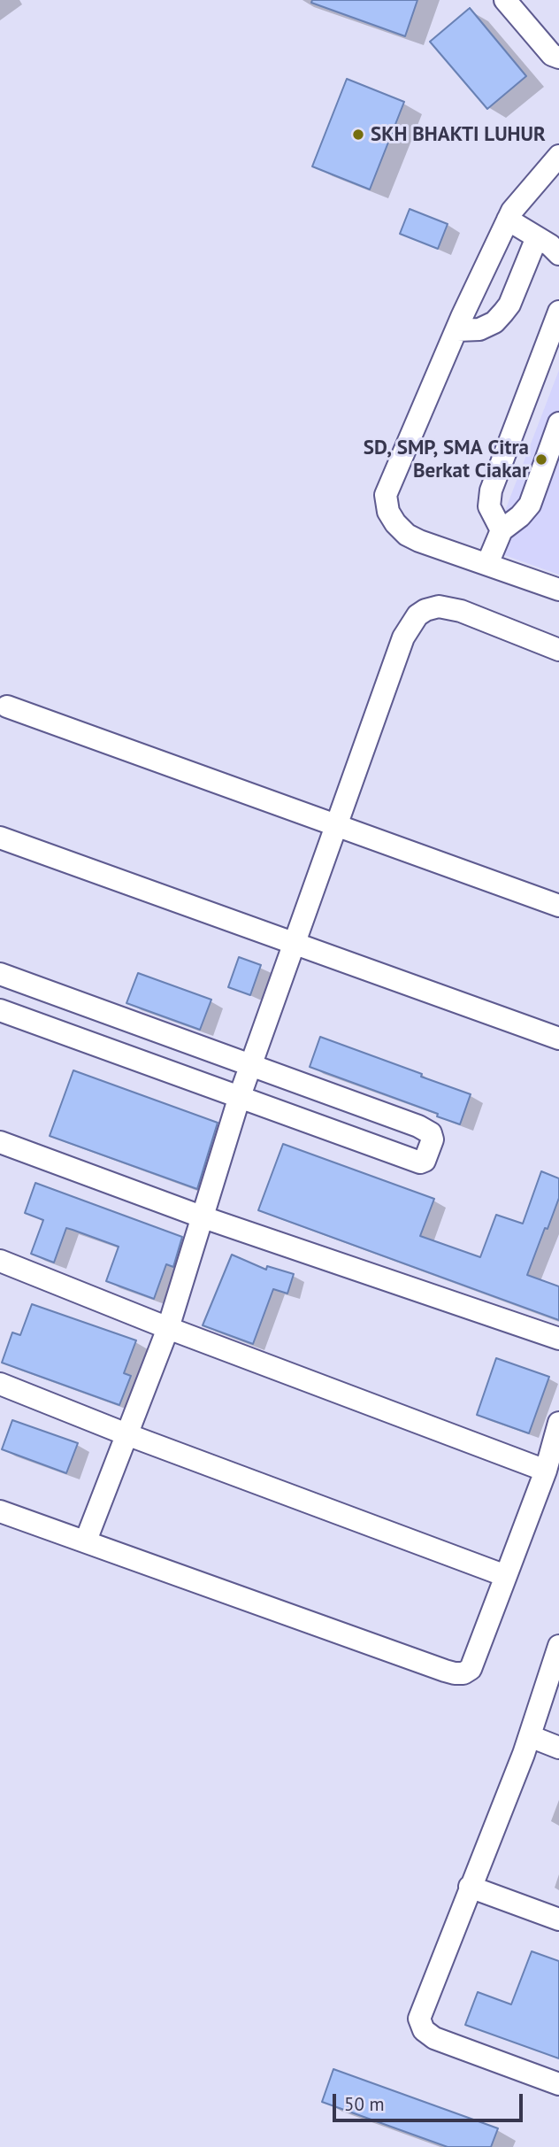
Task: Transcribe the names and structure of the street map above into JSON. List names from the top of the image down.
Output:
{
  "places": ["SKH BHAKTI LUHUR", "SD, SMP, SMA Citra Berkat Ciakar"],
  "scale_bar": "50 m"
}
